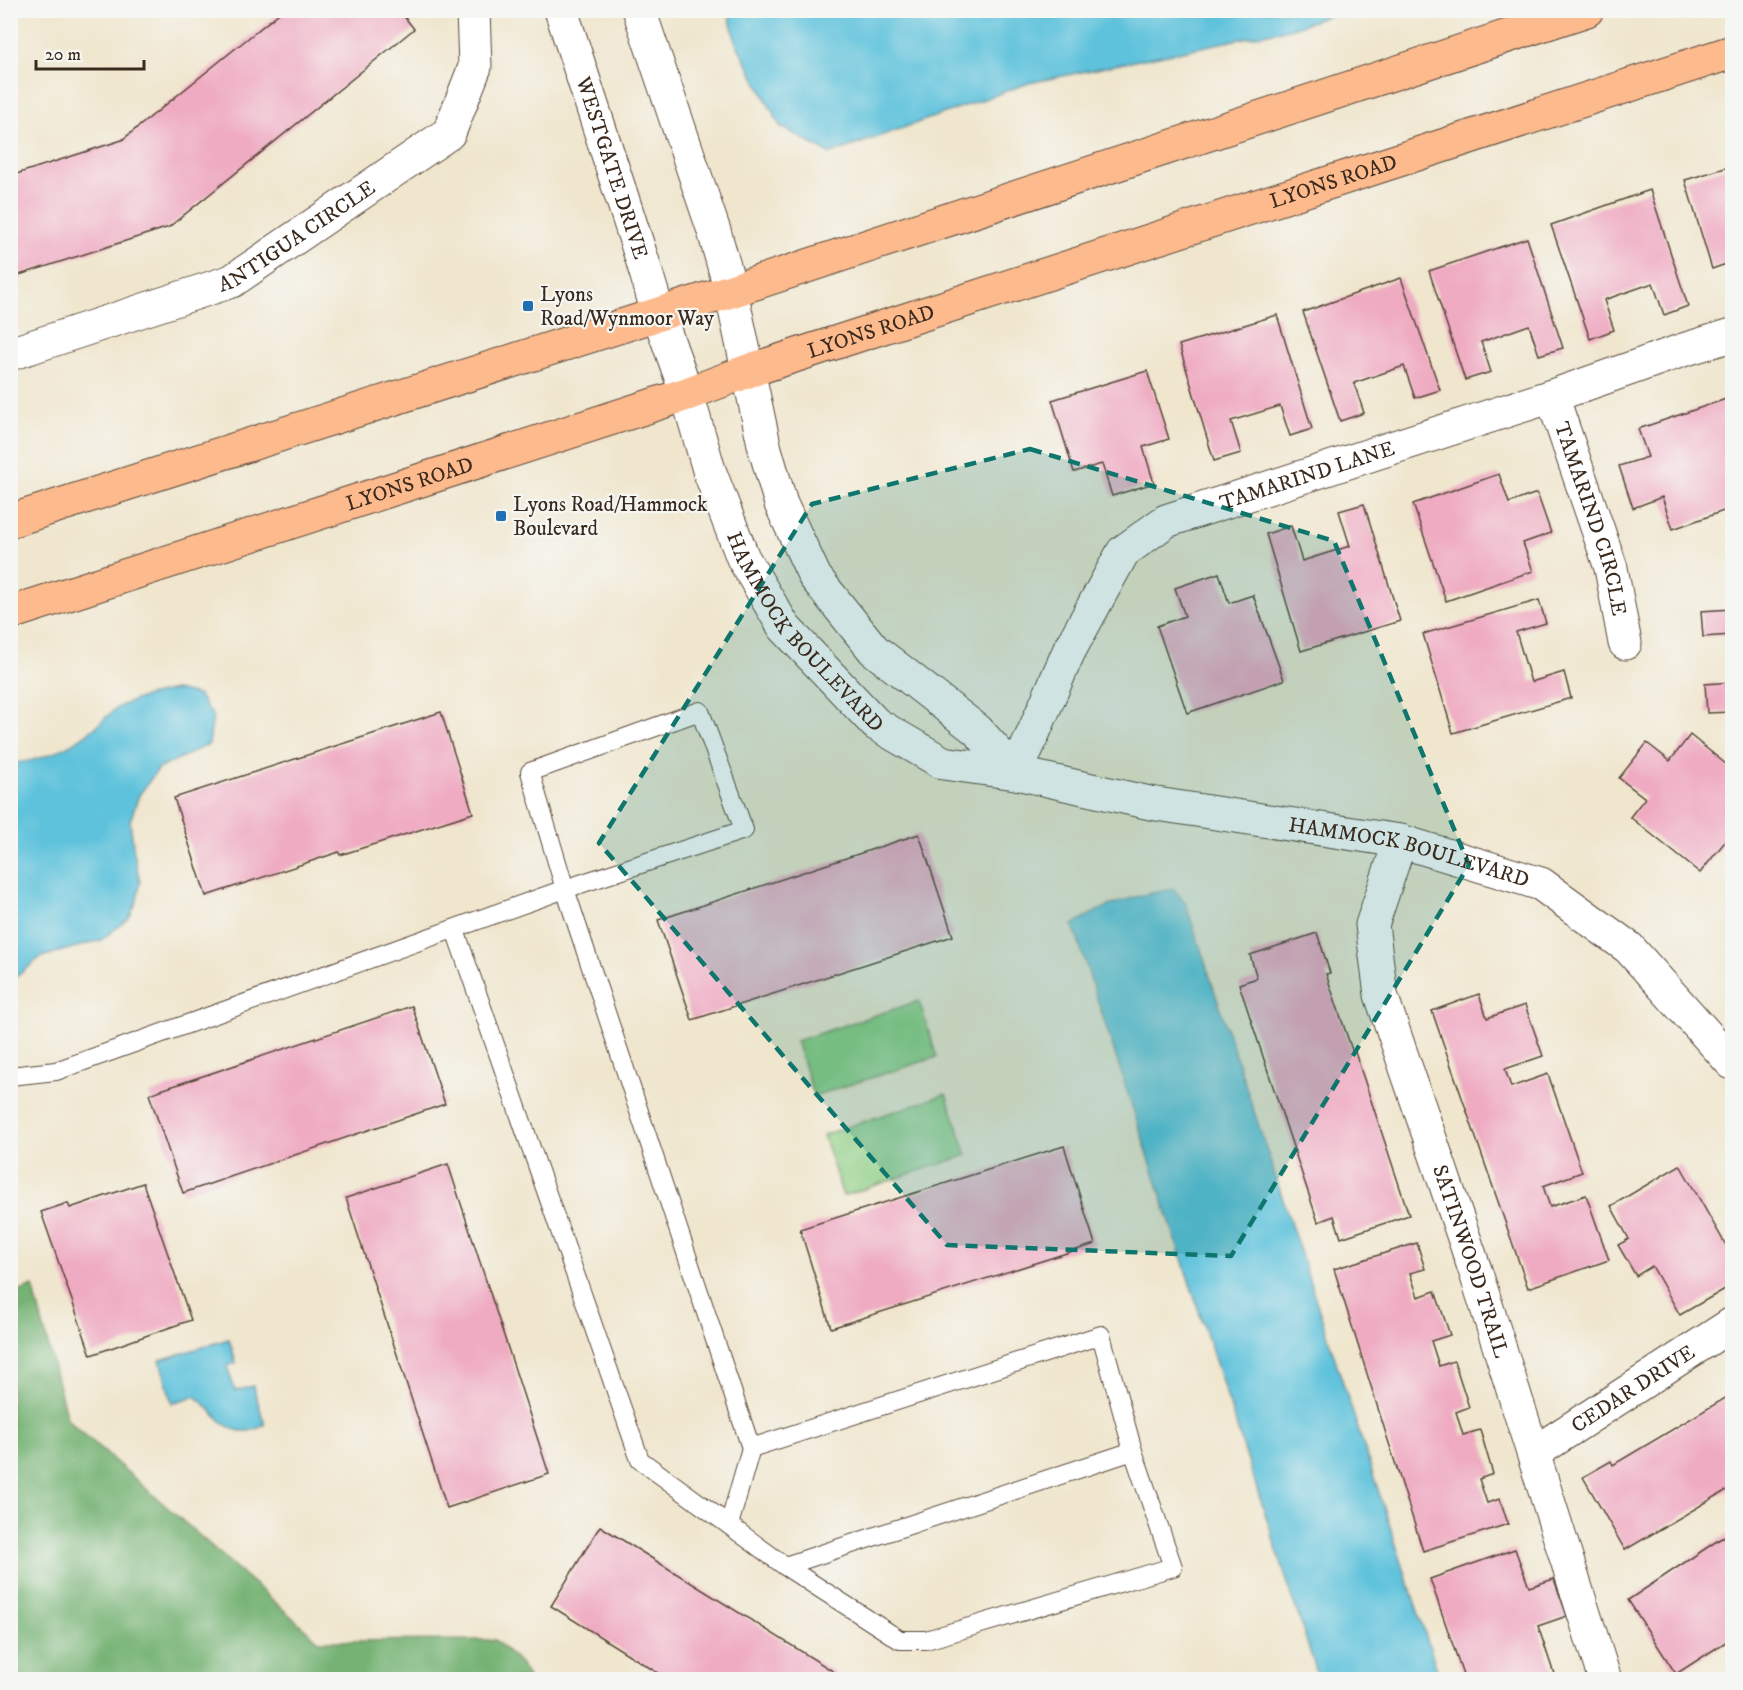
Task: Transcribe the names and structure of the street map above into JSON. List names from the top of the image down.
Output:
{
  "streets": {
    "main road": ["LYONS ROAD"],
    "street": [
      "WESTGATE DRIVE",
      "ANTIGUA CIRCLE",
      "TAMARIND LANE",
      "TAMARIND CIRCLE",
      "HAMMOCK BOULEVARD",
      "SATINWOOD TRAIL",
      "CEDAR DRIVE"
    ]
  },
  "crossings": [
    ["WESTGATE DRIVE", "LYONS ROAD"],
    ["WESTGATE DRIVE", "HAMMOCK BOULEVARD"],
    ["LYONS ROAD", "HAMMOCK BOULEVARD"],
    ["TAMARIND LANE", "TAMARIND CIRCLE"],
    ["TAMARIND LANE", "HAMMOCK BOULEVARD"],
    ["HAMMOCK BOULEVARD", "SATINWOOD TRAIL"],
    ["SATINWOOD TRAIL", "CEDAR DRIVE"]
  ],
  "places": {
    "transit": ["Lyons Road/Wynmoor Way", "Lyons Road/Hammock Boulevard"]
  },
  "scale_bar": "20 m"
}
